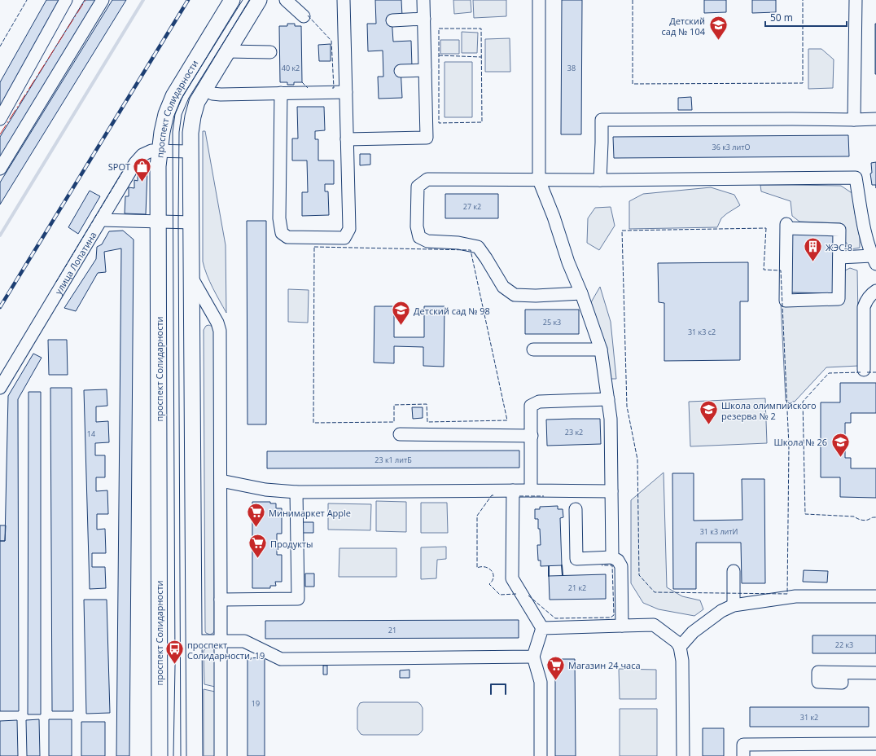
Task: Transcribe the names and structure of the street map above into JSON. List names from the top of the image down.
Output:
{
  "streets": {
    "main road": ["проспект Солидарности"],
    "street": ["улица Лопатина"]
  },
  "crossings": [
    ["проспект Солидарности", "улица Лопатина"]
  ],
  "places": {
    "school or university": [
      "Детский сад № 104",
      "Детский сад № 98",
      "Школа олимпийского резерва № 2",
      "Школа № 26"
    ],
    "shop": ["SPOT"],
    "building": ["ЖЭС-8"],
    "supermarket": ["Минимаркет Apple", "Продукты", "Магазин 24 часа"],
    "bus stop": ["проспект Солидарности, 19"]
  },
  "house_numbers": [
    "40 к2",
    "38",
    "36 к3 литО",
    "27 к2",
    "25 к3",
    "31 к3 с2",
    "23 к2",
    "14",
    "23 к1 литБ",
    "31 к3 литИ",
    "21 к2",
    "21",
    "22 к3",
    "19",
    "31 к2"
  ],
  "scale_bar": "50 m"
}
